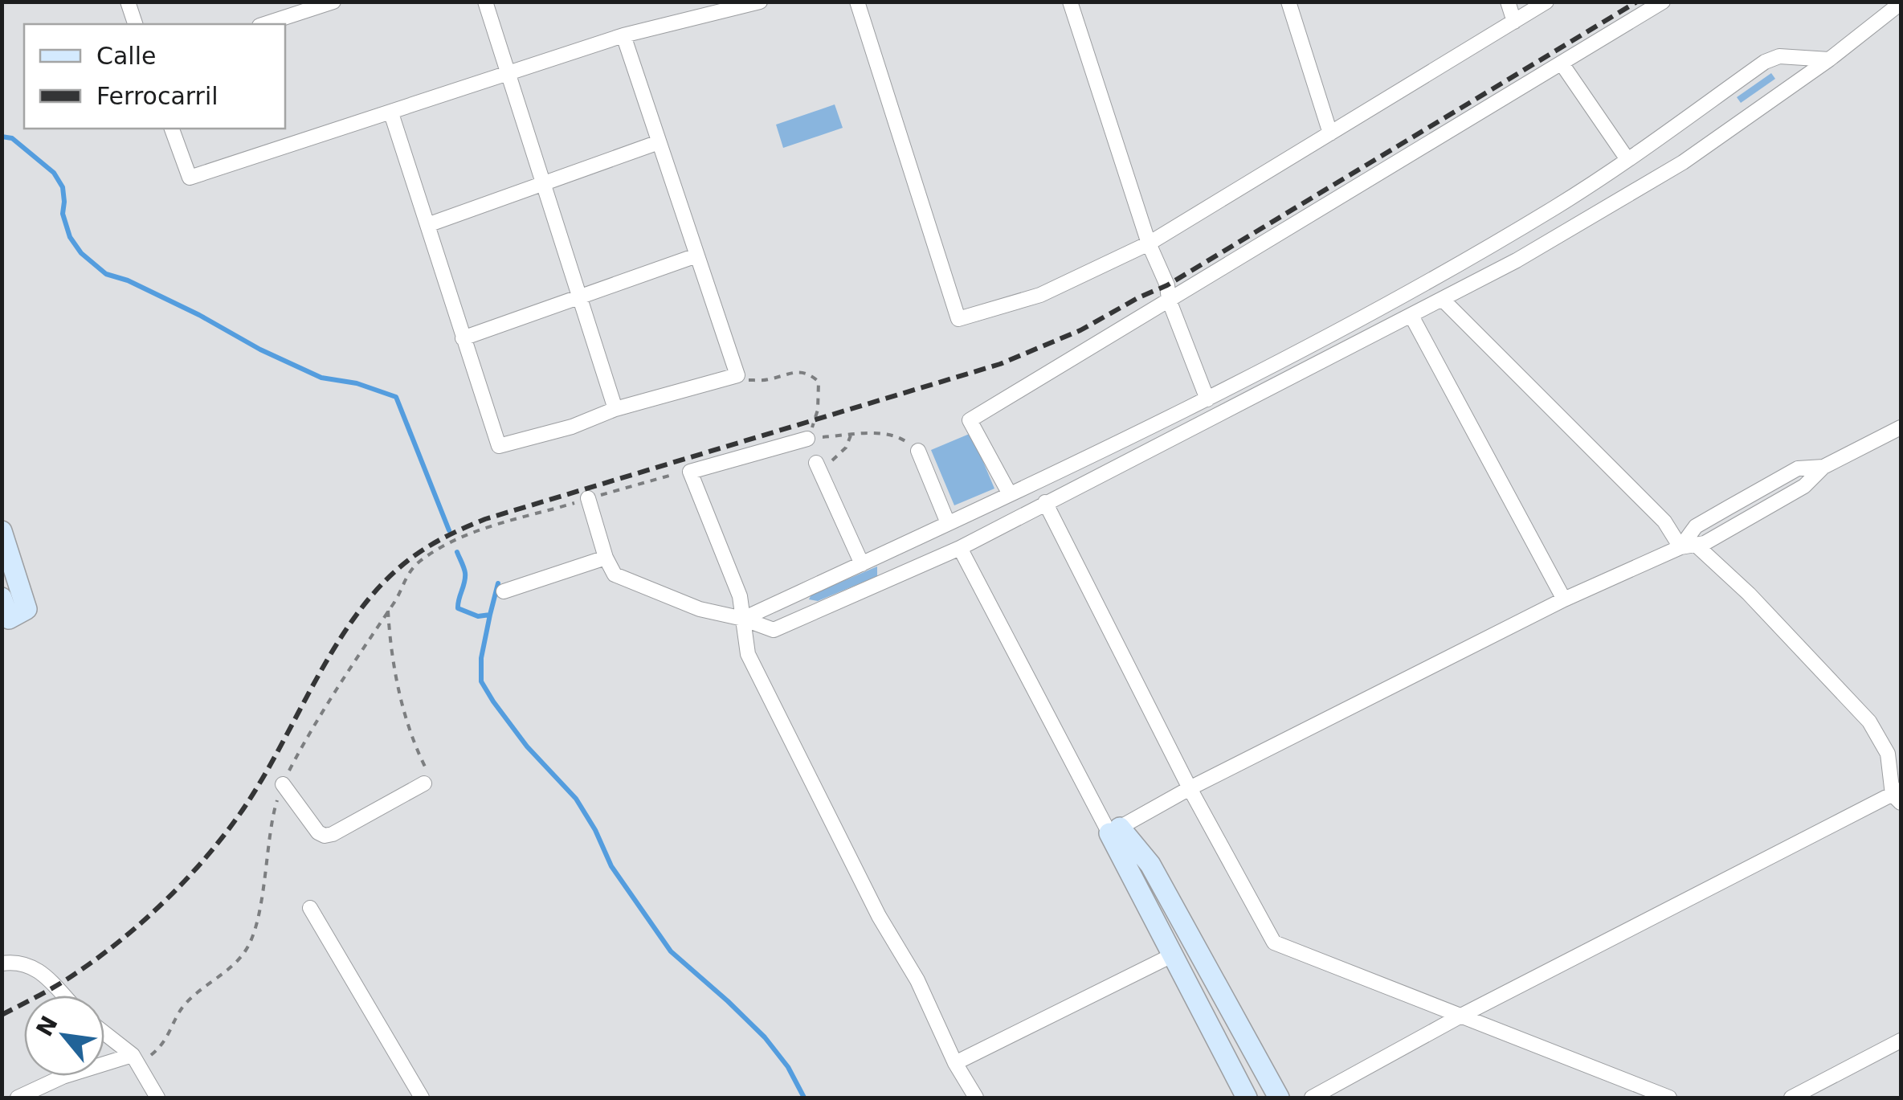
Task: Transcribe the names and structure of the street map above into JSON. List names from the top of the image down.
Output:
{
  "legend": ["Calle", "Ferrocarril"],
  "north": "top left"
}
